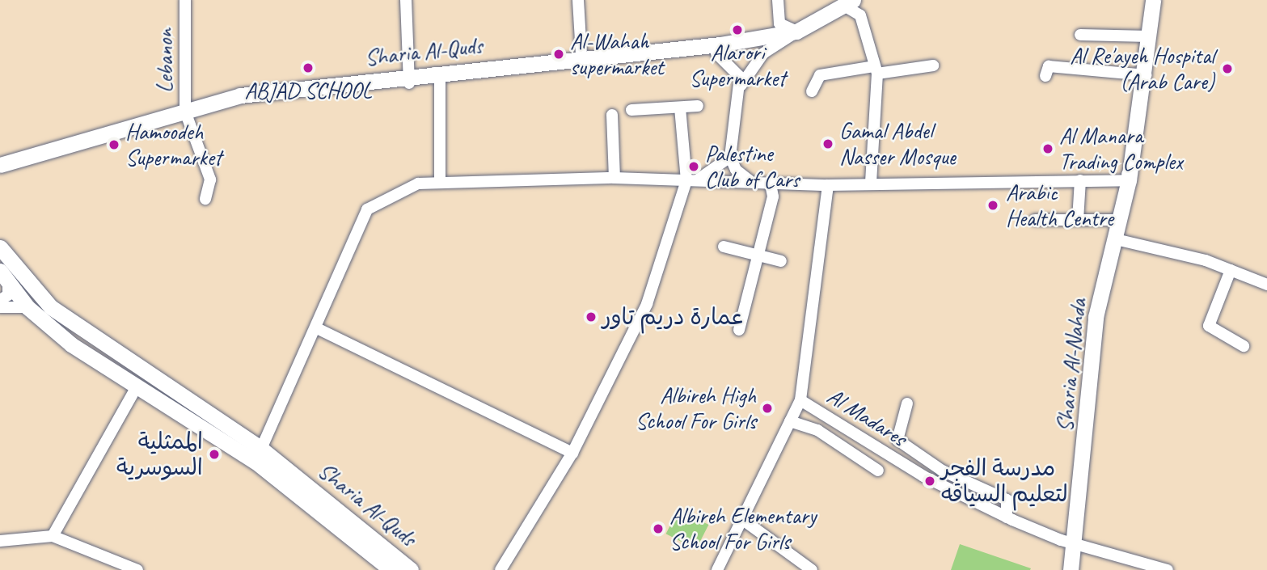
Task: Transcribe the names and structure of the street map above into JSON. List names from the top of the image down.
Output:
{
  "streets": {
    "main road": ["Sharia Al-Quds", "Sharia Al-Nahda"],
    "street": ["Lebanon", "Al Madares"]
  },
  "crossings": [
    ["Sharia Al-Nahda", "Al Madares"]
  ],
  "places": [
    "Alarori Supermarket",
    "Al-Wahah supermarket",
    "ABJAD SCHOOL",
    "Al Re'ayeh Hospital (Arab Care)",
    "Gamal Abdel Nasser Mosque",
    "Hamoodeh Supermarket",
    "Al Manara Trading Complex",
    "Palestine Club of Cars",
    "Arabic Health Centre",
    "عمارة دريم تاور",
    "Albireh High School For Girls",
    "الممثلية السوسرية",
    "مدرسة الفجر لتعليم السياقه",
    "Albireh Elementary School For Girls"
  ]
}
